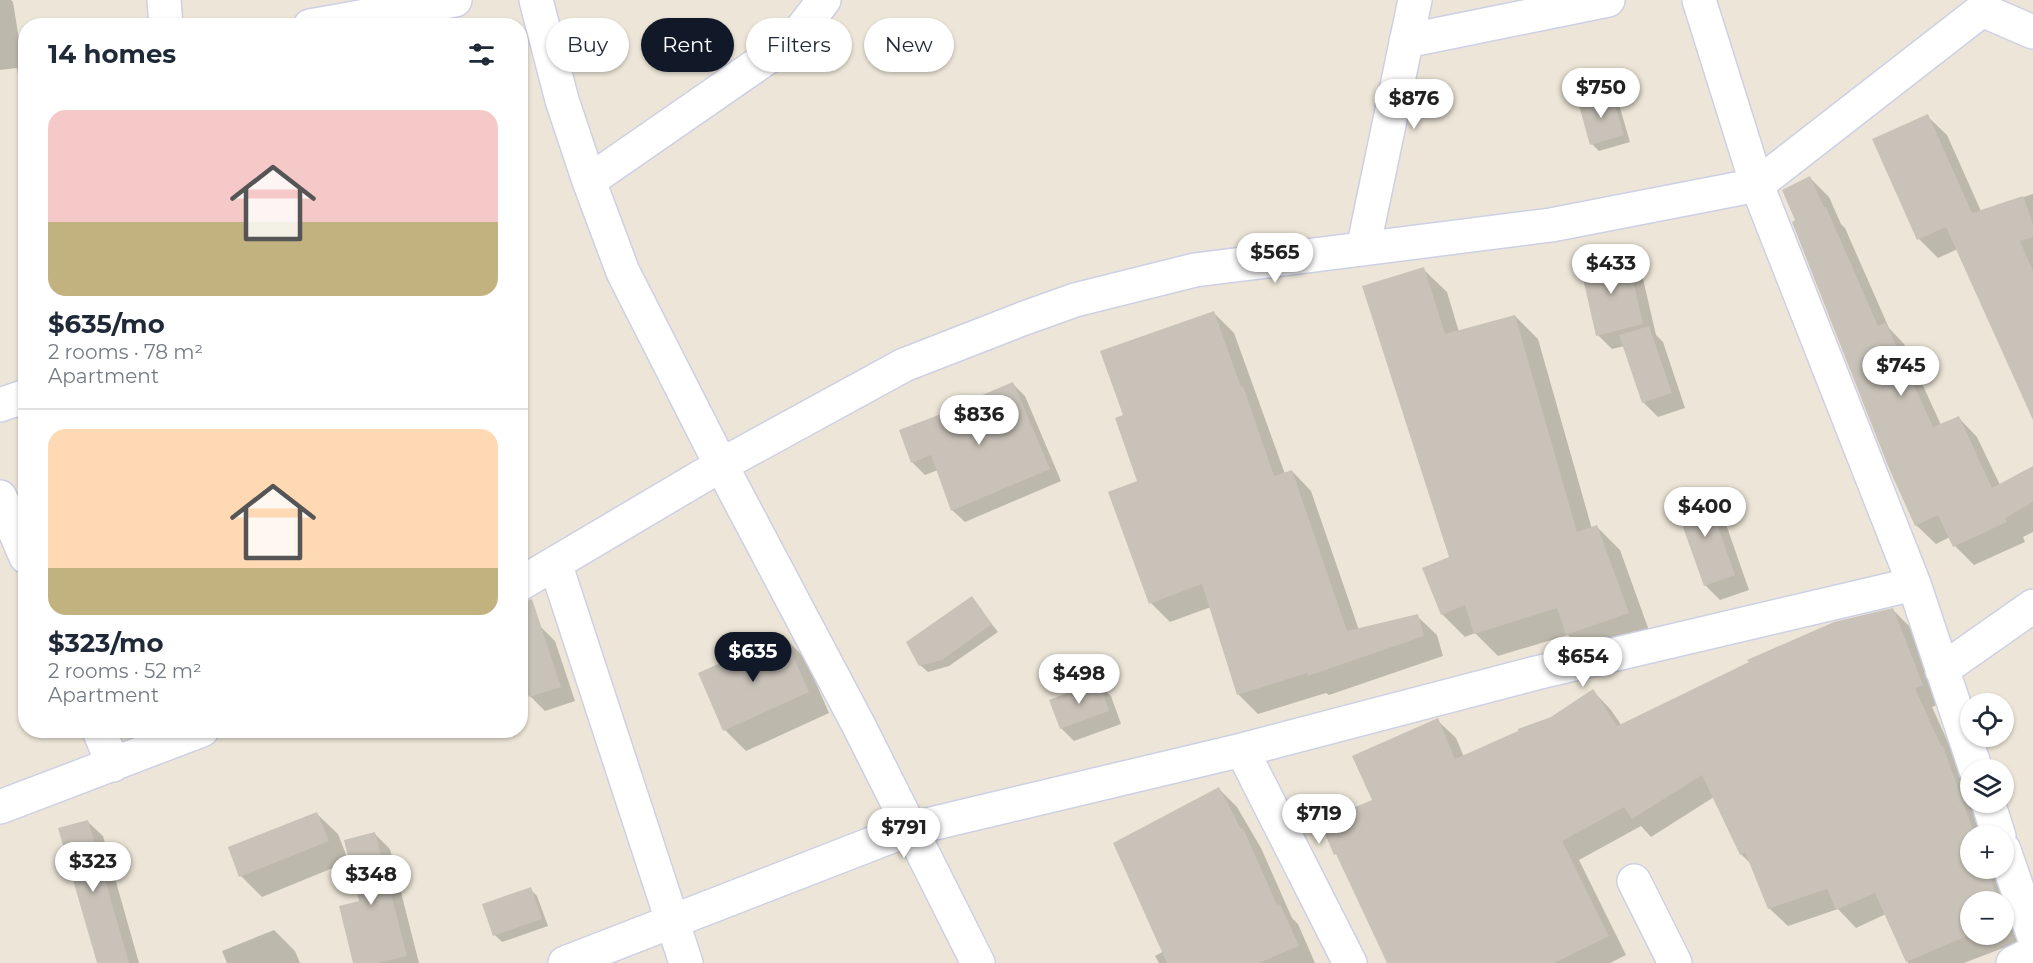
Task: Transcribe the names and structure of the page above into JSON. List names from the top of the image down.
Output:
{
  "page": {
    "chip": [
      "Buy",
      "Rent",
      "Filters",
      "New"
    ],
    "heading": "14 homes",
    "price": [
      "$750",
      "$876",
      "$565",
      "$433",
      "$745",
      "$836",
      "$400",
      "$635",
      "$654",
      "$498",
      "$719",
      "$791",
      "$323",
      "$348"
    ],
    "list": [
      {
        "name": "$635/mo",
        "note": "2 rooms · 78 m² · Apartment"
      },
      {
        "name": "$323/mo",
        "note": "2 rooms · 52 m² · Apartment"
      }
    ],
    "map_buttons": ["+", "−"]
  }
}
